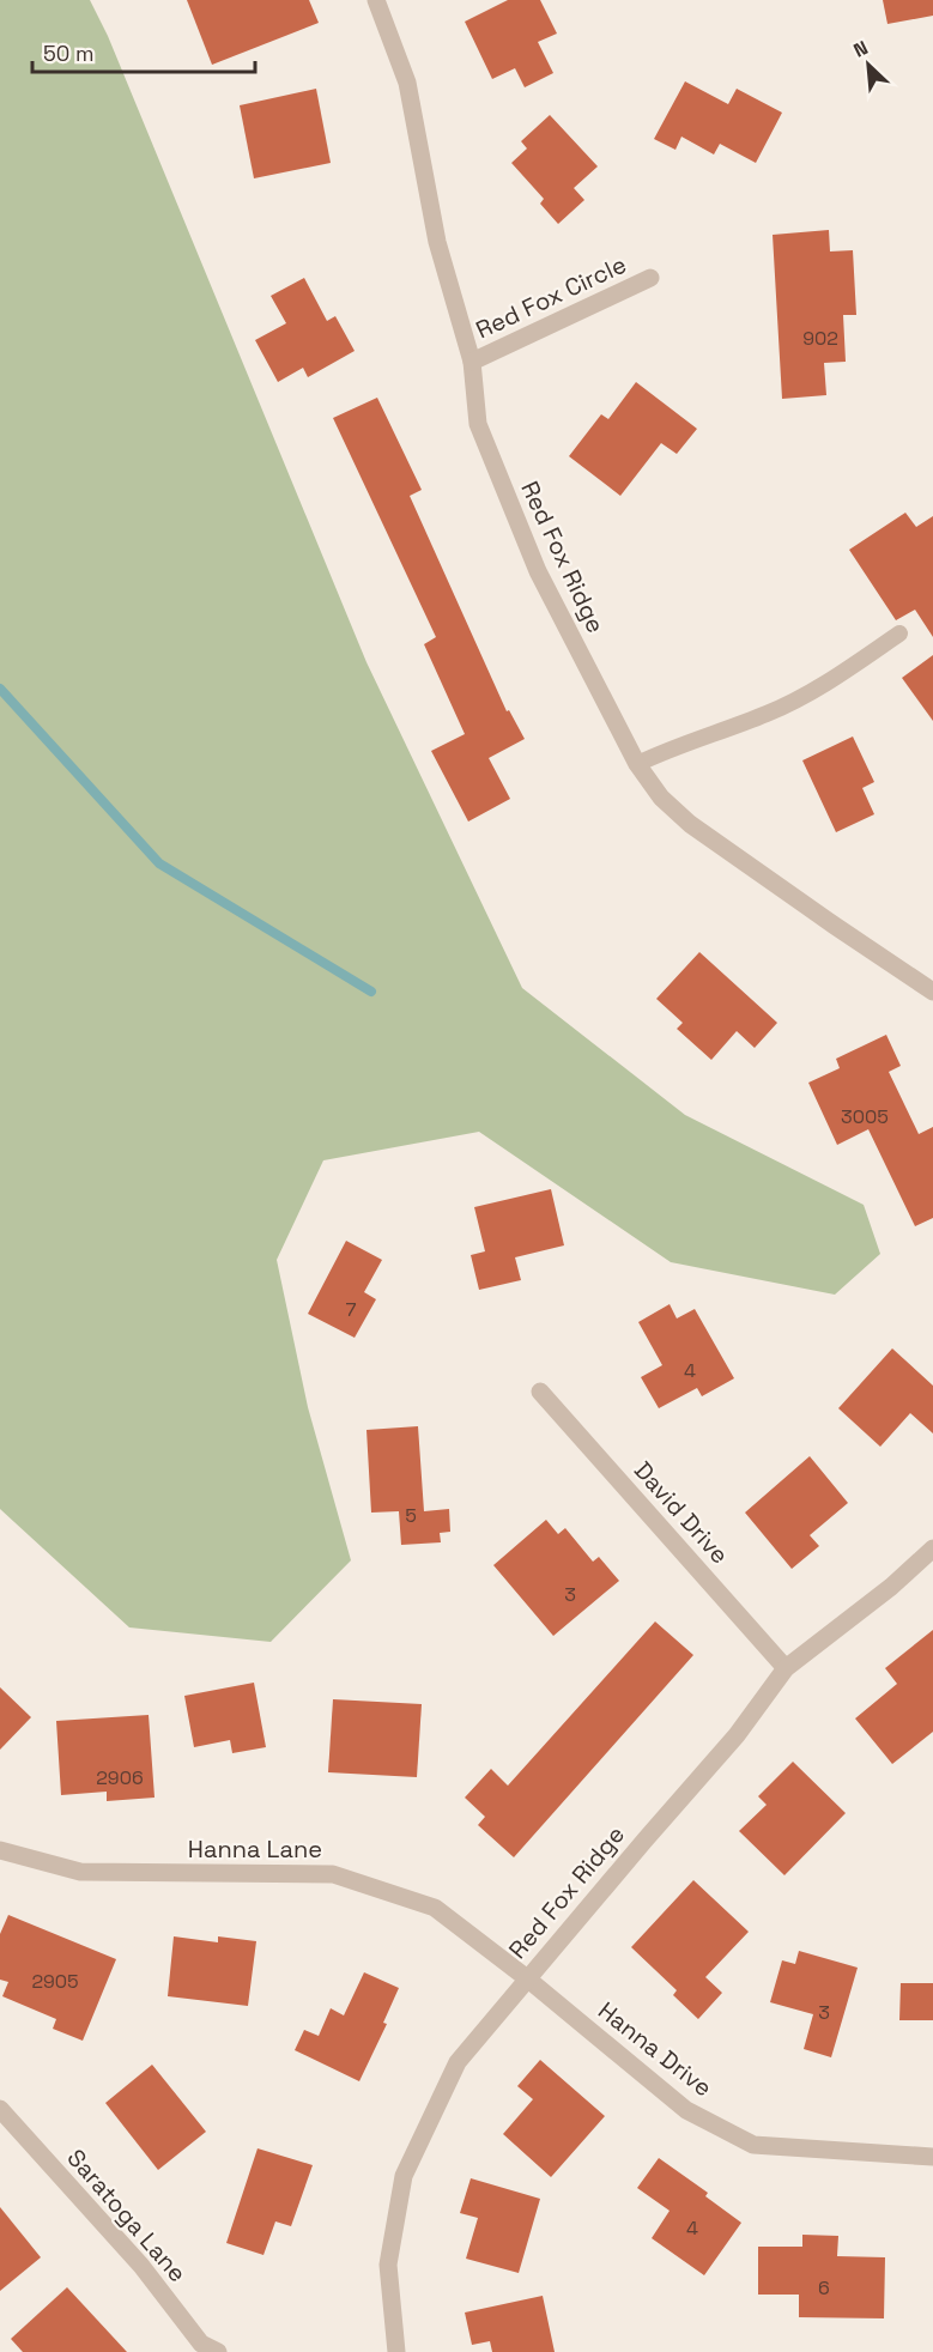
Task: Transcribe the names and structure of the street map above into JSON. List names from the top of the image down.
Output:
{
  "streets": {
    "street": [
      "Red Fox Circle",
      "Red Fox Ridge",
      "David Drive",
      "Hanna Lane",
      "Hanna Drive",
      "Saratoga Lane"
    ]
  },
  "crossings": [
    ["Red Fox Circle", "Red Fox Ridge"],
    ["Red Fox Ridge", "David Drive"],
    ["Red Fox Ridge", "Hanna Lane"],
    ["Red Fox Ridge", "Hanna Drive"],
    ["Hanna Lane", "Hanna Drive"]
  ],
  "house_numbers": [
    "902",
    "3005",
    "7",
    "4",
    "5",
    "3",
    "2906",
    "2905",
    "3",
    "4",
    "6"
  ],
  "scale_bar": "50 m",
  "north": "top left"
}
